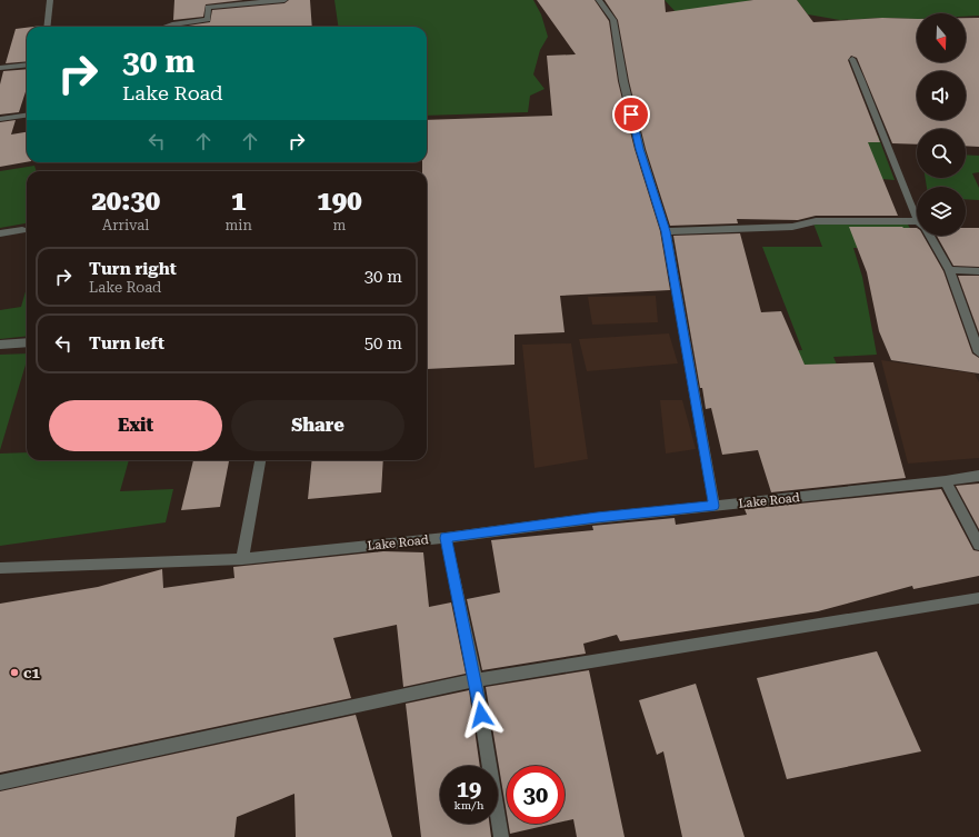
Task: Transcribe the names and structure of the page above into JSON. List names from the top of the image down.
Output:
{
  "streets": {
    "street": ["Lake Road"]
  },
  "places": ["c1"],
  "north": "bottom",
  "page": {
    "turn": ["30 m", "Lake Road"],
    "eta": [
      "20:30",
      "Arrival",
      "1",
      "min",
      "190",
      "m"
    ],
    "list": [
      {
        "name": "Turn right",
        "note": "Lake Road",
        "value": "30 m"
      },
      {
        "name": "Turn left",
        "value": "50 m"
      }
    ],
    "buttons": ["Exit", "Share"],
    "speed": "19 km/h",
    "limit": "30"
  }
}
